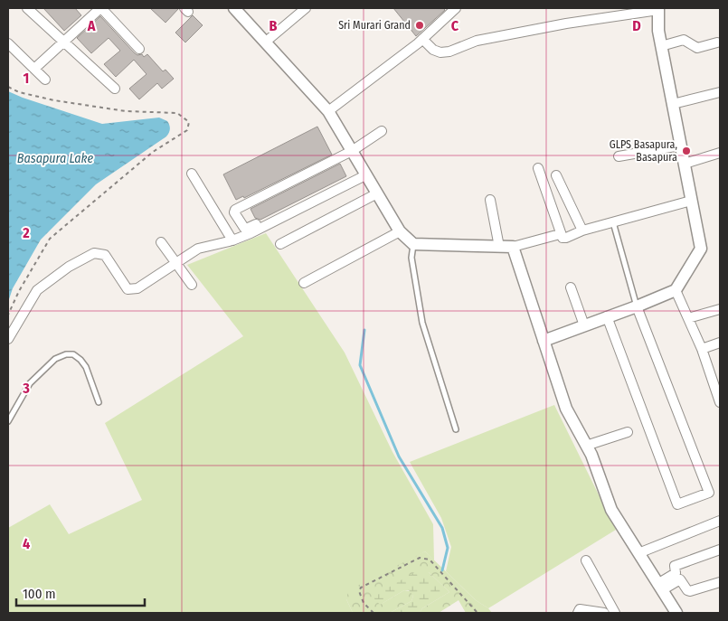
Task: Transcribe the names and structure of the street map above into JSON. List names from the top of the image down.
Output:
{
  "water": ["Basapura Lake"],
  "places": ["Sri Murari Grand", "GLPS Basapura, Basapura"],
  "scale_bar": "100 m",
  "grid": {
    "columns": [
      "A",
      "B",
      "C",
      "D"
    ],
    "rows": [
      "1",
      "2",
      "3",
      "4"
    ]
  }
}
